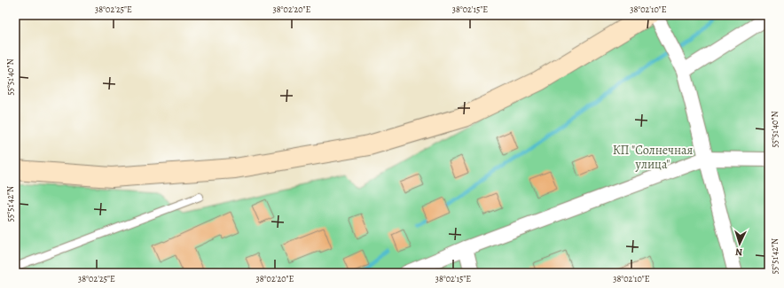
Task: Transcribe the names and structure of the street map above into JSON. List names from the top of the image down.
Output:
{
  "parks": ["КП \"Солнечная улица\""],
  "north": "bottom",
  "coordinates": [
    "38°02'25\"E",
    "38°02'20\"E",
    "38°02'15\"E",
    "38°02'10\"E",
    "55°51'40\"N",
    "55°51'42\"N"
  ]
}
